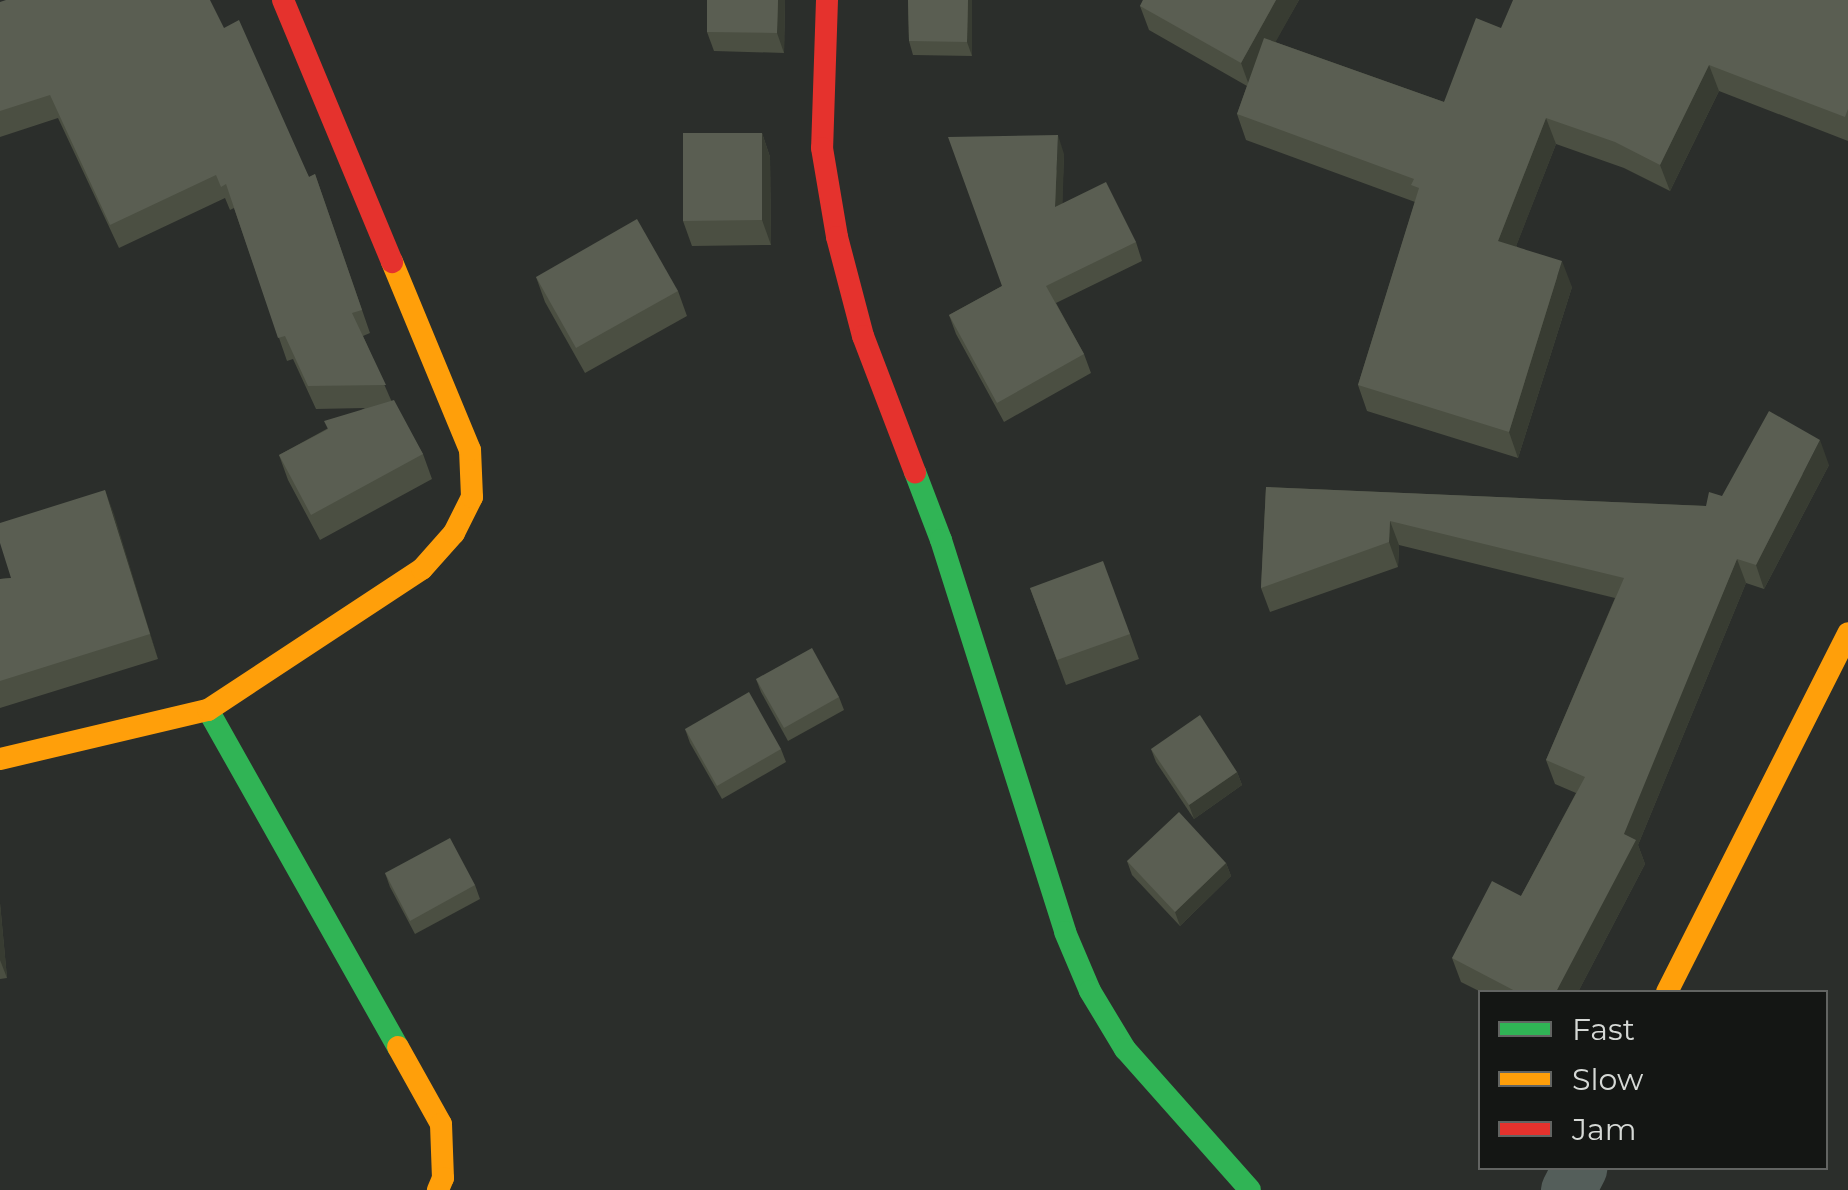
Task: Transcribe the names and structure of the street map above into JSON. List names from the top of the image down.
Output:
{
  "legend": ["Fast", "Slow", "Jam"]
}
